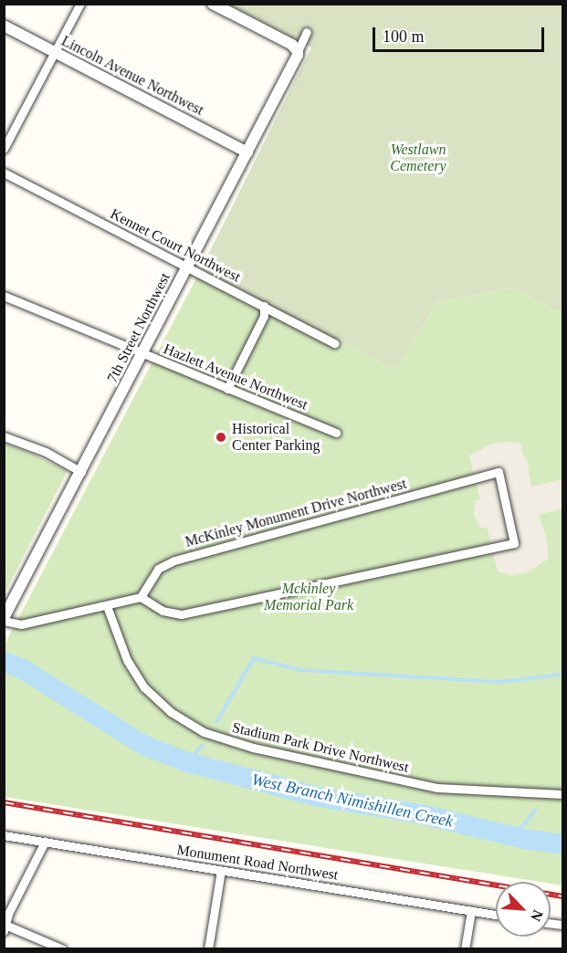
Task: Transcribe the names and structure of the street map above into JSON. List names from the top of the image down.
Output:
{
  "streets": {
    "street": [
      "Lincoln Avenue Northwest",
      "Kennet Court Northwest",
      "7th Street Northwest",
      "Hazlett Avenue Northwest",
      "McKinley Monument Drive Northwest",
      "Stadium Park Drive Northwest",
      "Monument Road Northwest"
    ]
  },
  "crossings": [
    ["Lincoln Avenue Northwest", "7th Street Northwest"],
    ["Kennet Court Northwest", "7th Street Northwest"],
    ["7th Street Northwest", "Hazlett Avenue Northwest"]
  ],
  "water": ["West Branch Nimishillen Creek"],
  "parks": ["Westlawn Cemetery", "Mckinley Memorial Park"],
  "places": ["Historical Center Parking"],
  "scale_bar": "100 m",
  "north": "bottom right"
}
